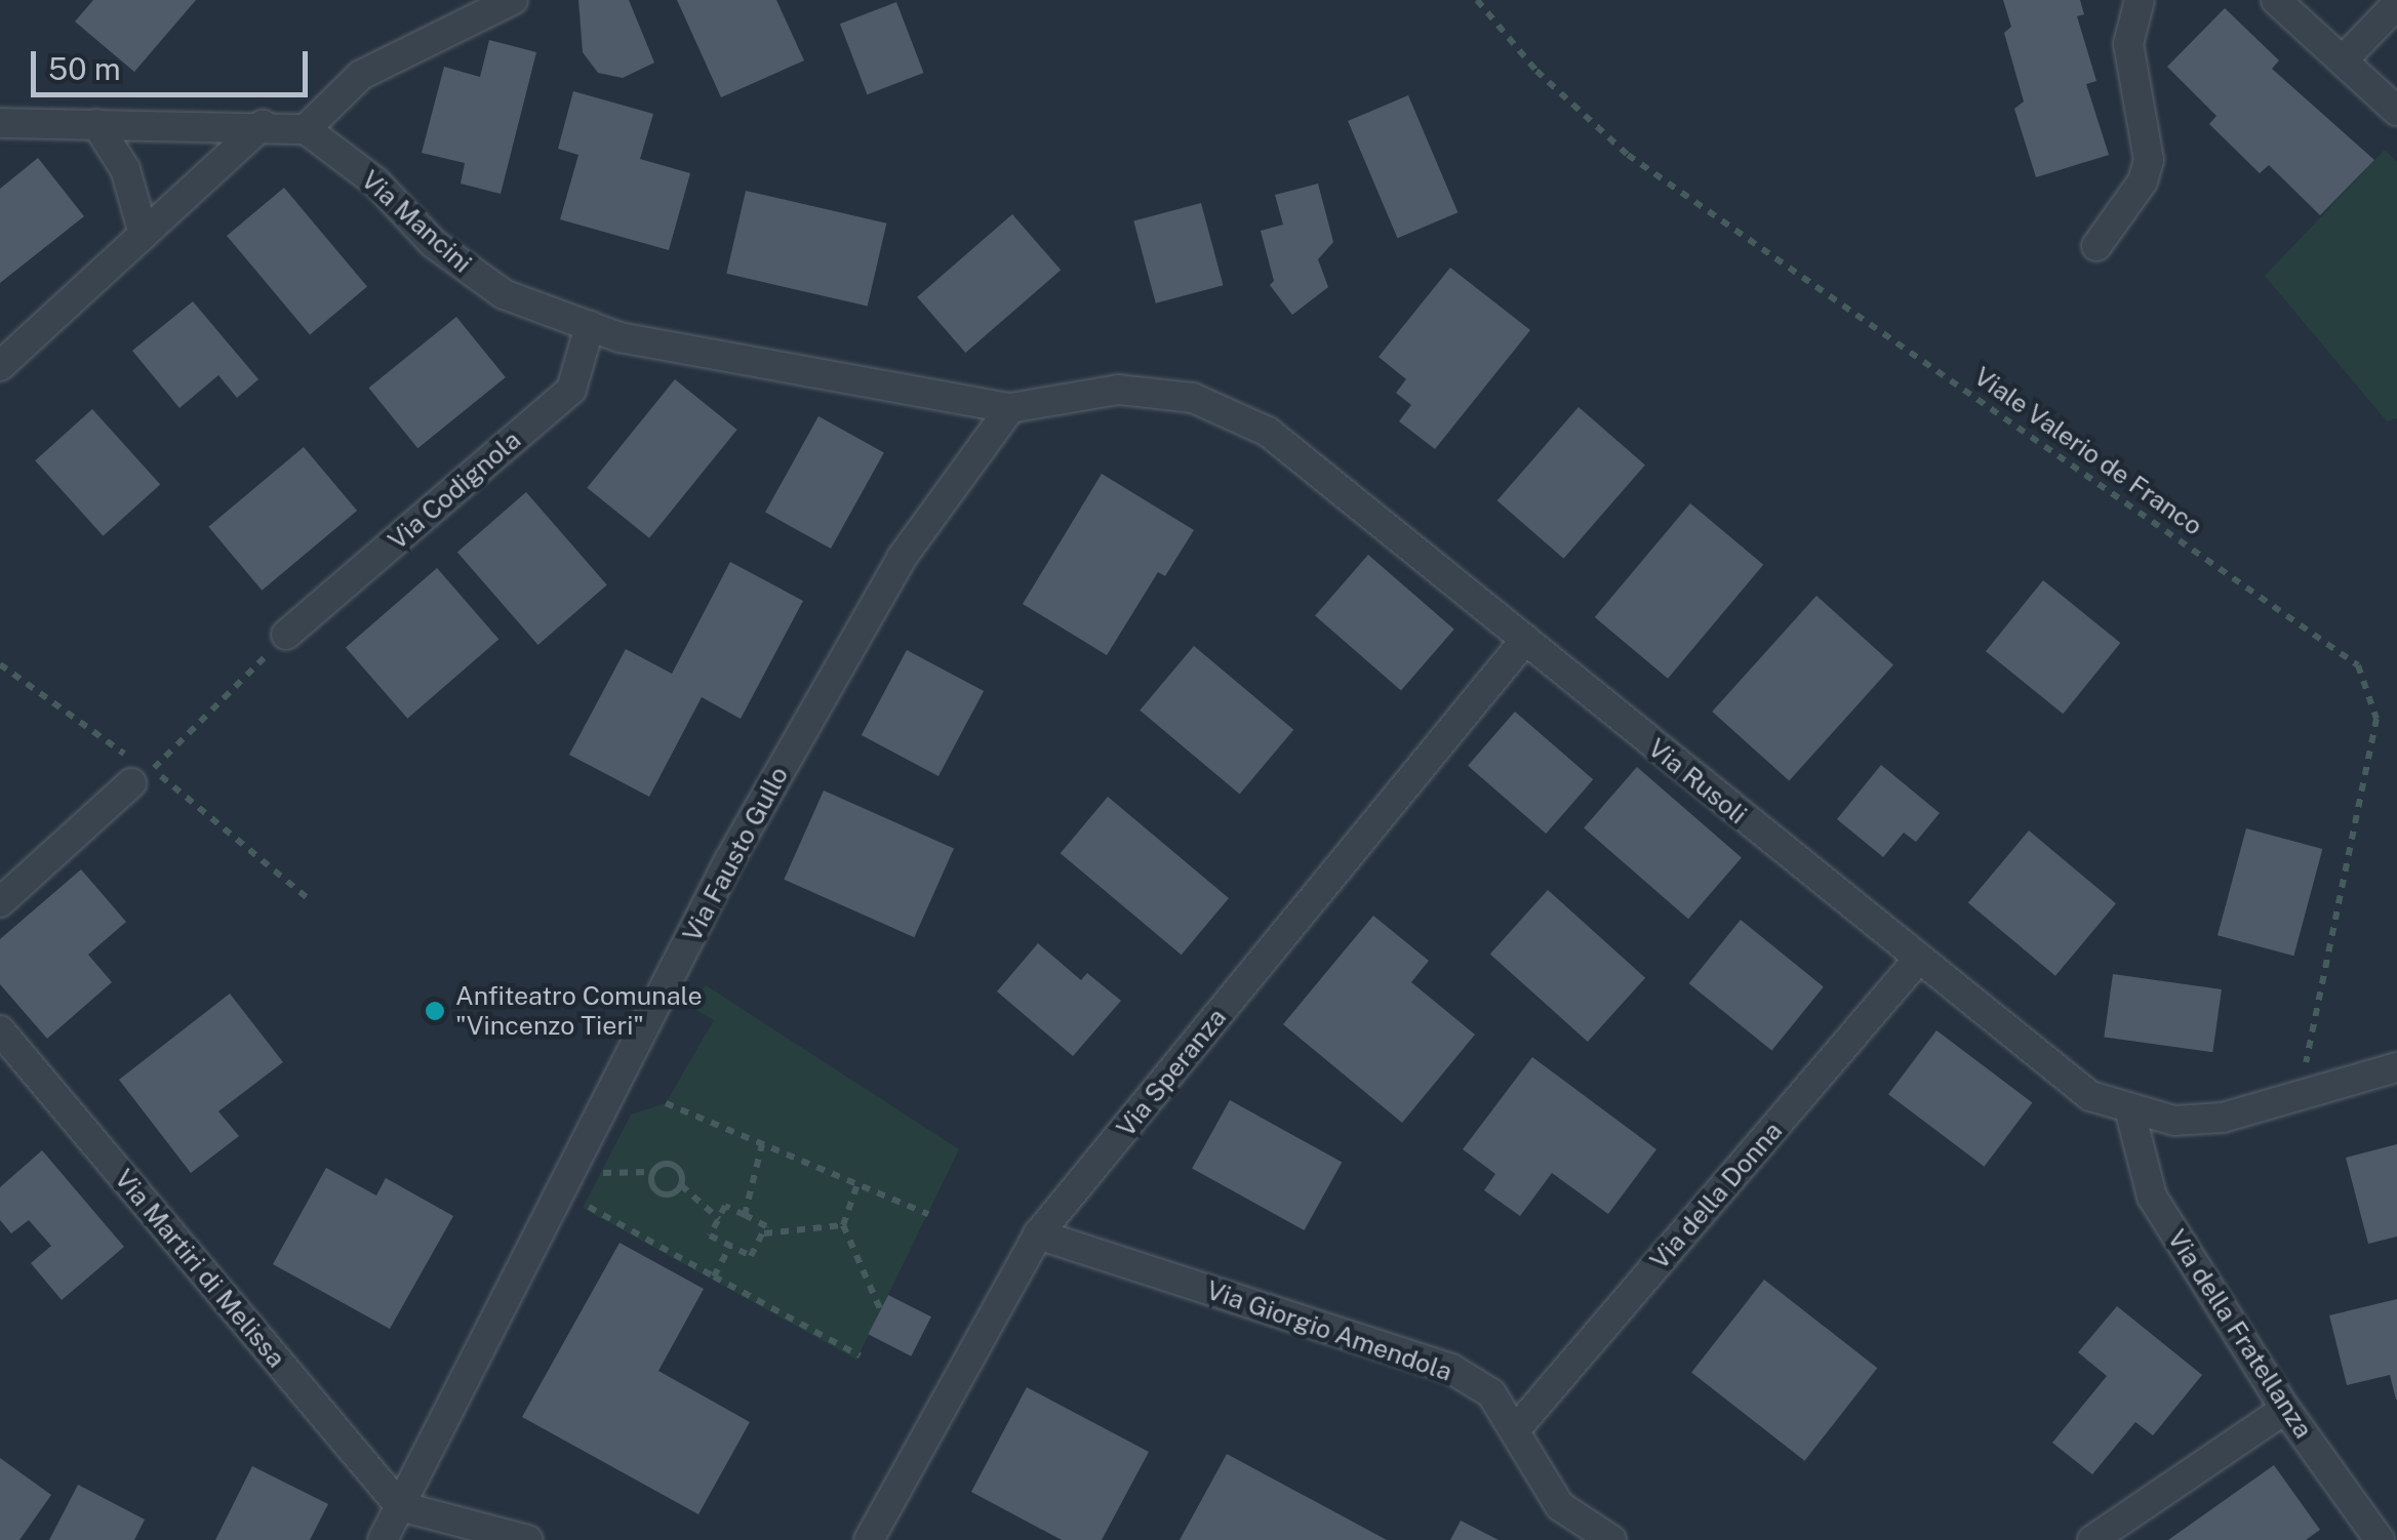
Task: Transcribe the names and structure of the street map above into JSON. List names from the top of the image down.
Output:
{
  "streets": {
    "street": [
      "Via Mancini",
      "Via Codignola",
      "Via Rusoli",
      "Via Fausto Gullo",
      "Via Speranza",
      "Via della Donna",
      "Via Martiri di Melissa",
      "Via Giorgio Amendola",
      "Via della Fratellanza"
    ],
    "path": ["Viale Valerio de Franco"]
  },
  "crossings": [
    ["Via Mancini", "Via Codignola"],
    ["Via Mancini", "Via Rusoli"],
    ["Via Mancini", "Via Fausto Gullo"],
    ["Via Rusoli", "Via Fausto Gullo"],
    ["Via Rusoli", "Via Speranza"],
    ["Via Rusoli", "Via della Donna"],
    ["Via Rusoli", "Via della Fratellanza"],
    ["Via Fausto Gullo", "Via Martiri di Melissa"],
    ["Via Speranza", "Via Giorgio Amendola"],
    ["Via della Donna", "Via Giorgio Amendola"]
  ],
  "places": ["Anfiteatro Comunale \"Vincenzo Tieri\""],
  "scale_bar": "50 m"
}
